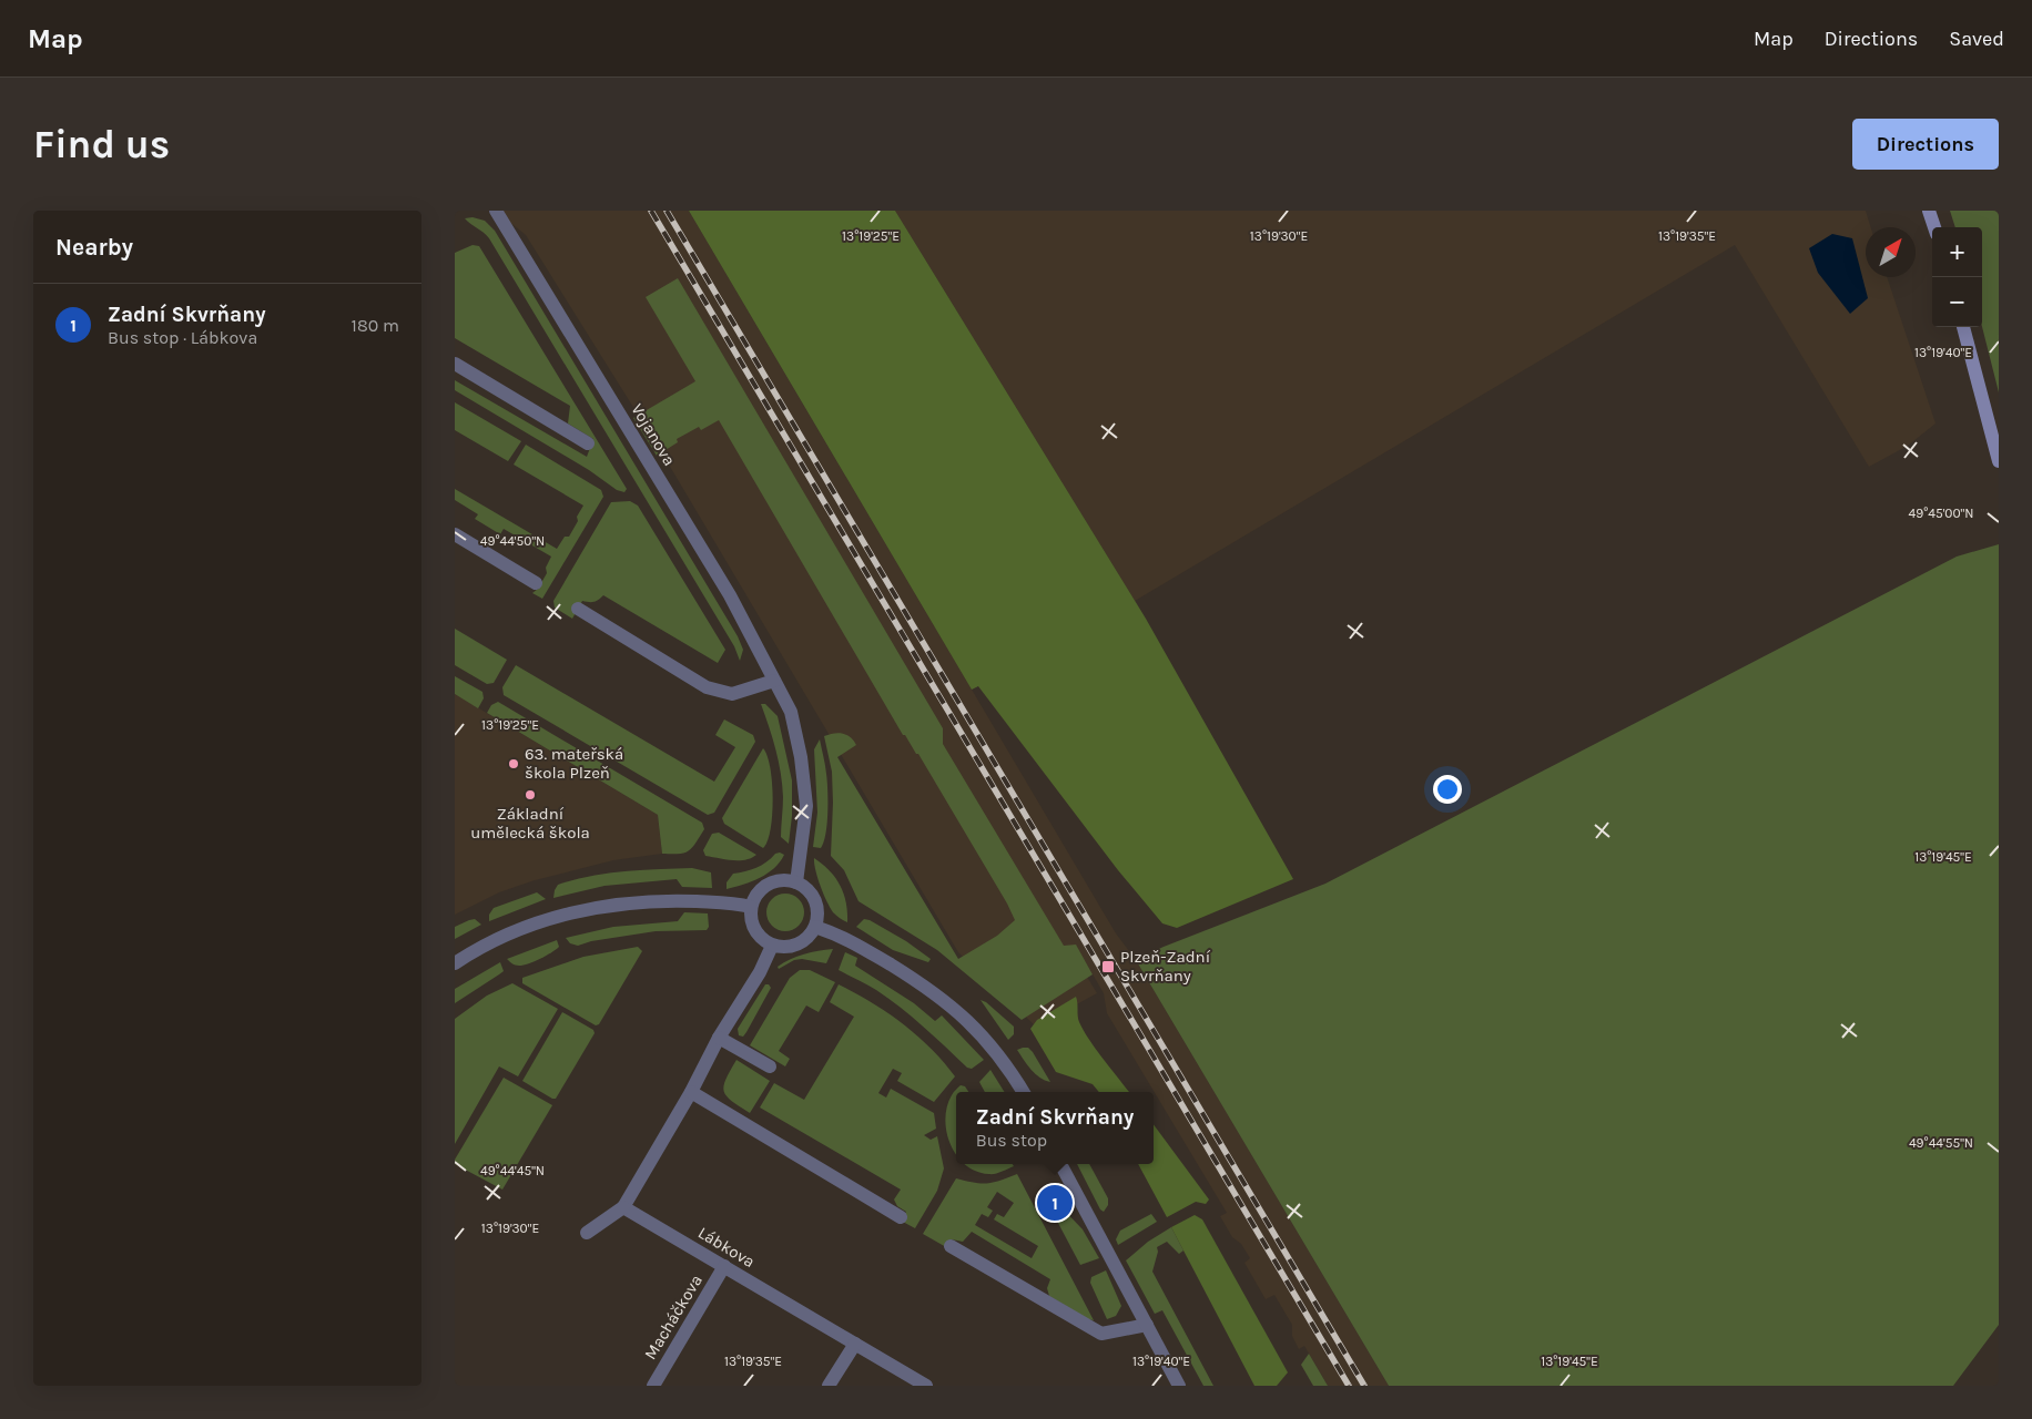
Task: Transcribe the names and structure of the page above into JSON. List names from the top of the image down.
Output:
{
  "streets": {
    "street": ["Vojanova", "Lábkova", "Macháčkova"]
  },
  "crossings": [
    ["Lábkova", "Macháčkova"]
  ],
  "places": {
    "other": ["63. mateřská škola Plzeň", "Základní umělecká škola"],
    "transit": ["Plzeň-Zadní Skvrňany"]
  },
  "north": "top right",
  "page": {
    "header": "Map",
    "nav": ["Map", "Directions", "Saved"],
    "buttons": "Directions",
    "title": "Find us",
    "heading": "Nearby",
    "map_buttons": ["+", "−"],
    "list": [
      {
        "mark": "1",
        "name": "Zadní Skvrňany",
        "note": "Bus stop · Lábkova",
        "value": "180 m"
      }
    ],
    "popup": ["Zadní Skvrňany", "Bus stop"],
    "pins": "1"
  },
  "coordinates": [
    "13°19'25\"E",
    "13°19'30\"E",
    "13°19'35\"E",
    "13°19'40\"E",
    "49°45'00\"N",
    "49°44'50\"N",
    "13°19'45\"E",
    "49°44'55\"N",
    "49°44'45\"N"
  ]
}
